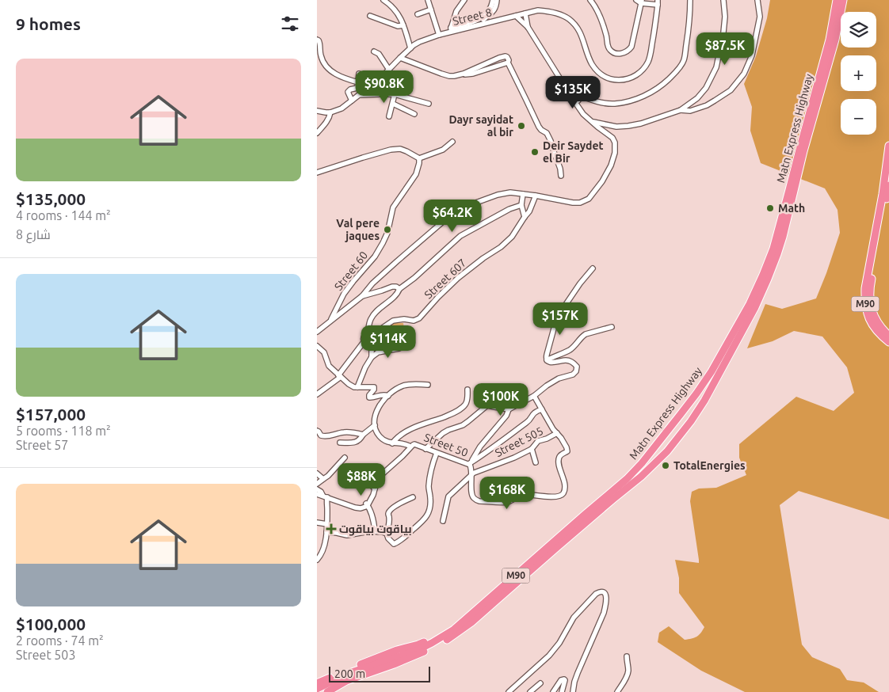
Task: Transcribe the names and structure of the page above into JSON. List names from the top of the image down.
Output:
{
  "streets": {
    "highway": ["Matn Express Highway", "M90"],
    "street": [
      "Street 8",
      "Street 60",
      "Street 607",
      "Street 505",
      "Street 50"
    ]
  },
  "crossings": [
    ["Street 505", "Street 50"]
  ],
  "places": {
    "other": [
      "Dayr sayidat al bir",
      "Deir Saydet el Bir",
      "Math",
      "Val pere jaques",
      "TotalEnergies"
    ],
    "health": ["بياقوت بياقوت"]
  },
  "scale_bar": "200 m",
  "page": {
    "heading": "9 homes",
    "map_buttons": ["+", "−"],
    "price": [
      "$87.5K",
      "$90.8K",
      "$135K",
      "$64.2K",
      "$157K",
      "$114K",
      "$100K",
      "$88K",
      "$168K"
    ],
    "list": [
      {
        "name": "$135,000",
        "note": "4 rooms · 144 m² · شارع 8"
      },
      {
        "name": "$157,000",
        "note": "5 rooms · 118 m² · Street 57"
      },
      {
        "name": "$100,000",
        "note": "2 rooms · 74 m² · Street 503"
      }
    ],
    "scale": "200 m"
  }
}
